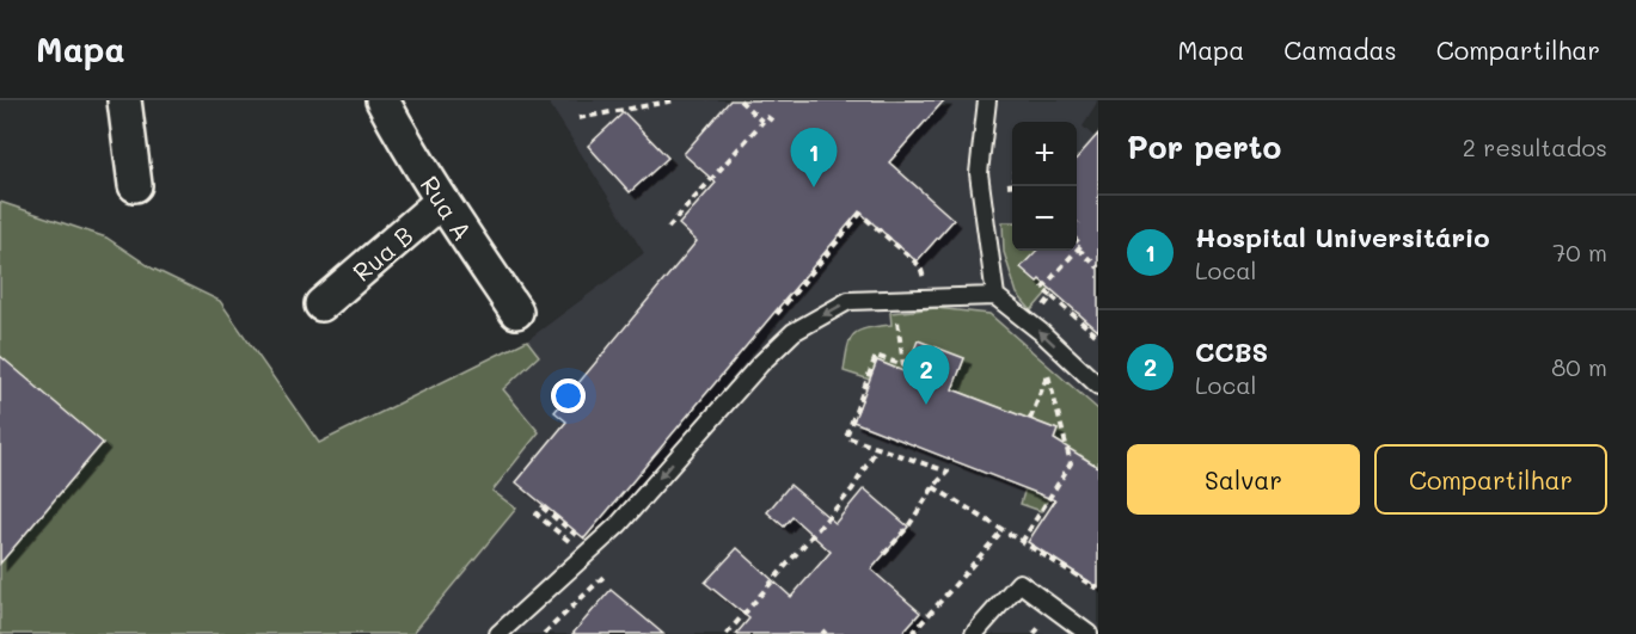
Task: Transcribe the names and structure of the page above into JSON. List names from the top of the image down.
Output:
{
  "streets": {
    "street": ["Rua A", "Rua B"]
  },
  "crossings": [
    ["Rua A", "Rua B"]
  ],
  "page": {
    "header": "Mapa",
    "nav": ["Mapa", "Camadas", "Compartilhar"],
    "heading": ["Por perto", "2 resultados"],
    "map_buttons": ["+", "−"],
    "pins": ["1", "2"],
    "list": [
      {
        "mark": "1",
        "name": "Hospital Universitário",
        "note": "Local",
        "value": "70 m"
      },
      {
        "mark": "2",
        "name": "CCBS",
        "note": "Local",
        "value": "80 m"
      }
    ],
    "buttons": ["Salvar", "Compartilhar"]
  }
}
